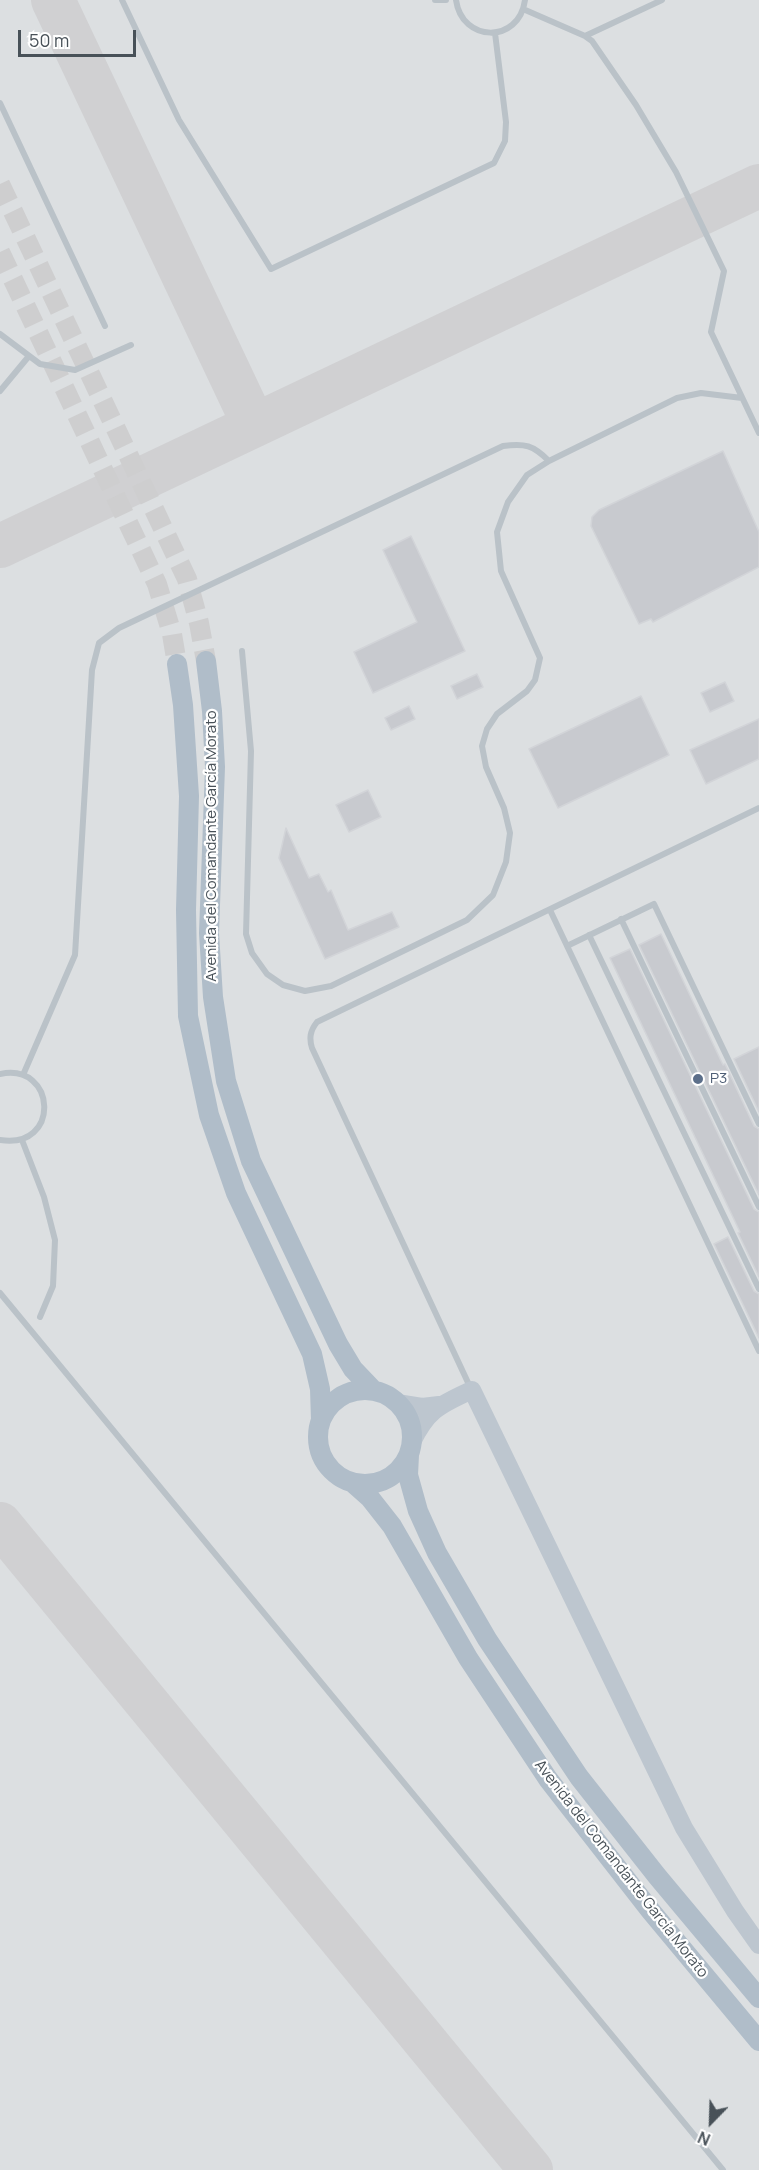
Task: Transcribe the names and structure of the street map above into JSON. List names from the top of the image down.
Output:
{
  "streets": {
    "main road": ["Avenida del Comandante García Morato"]
  },
  "places": ["P3"],
  "scale_bar": "50 m",
  "north": "bottom left"
}
